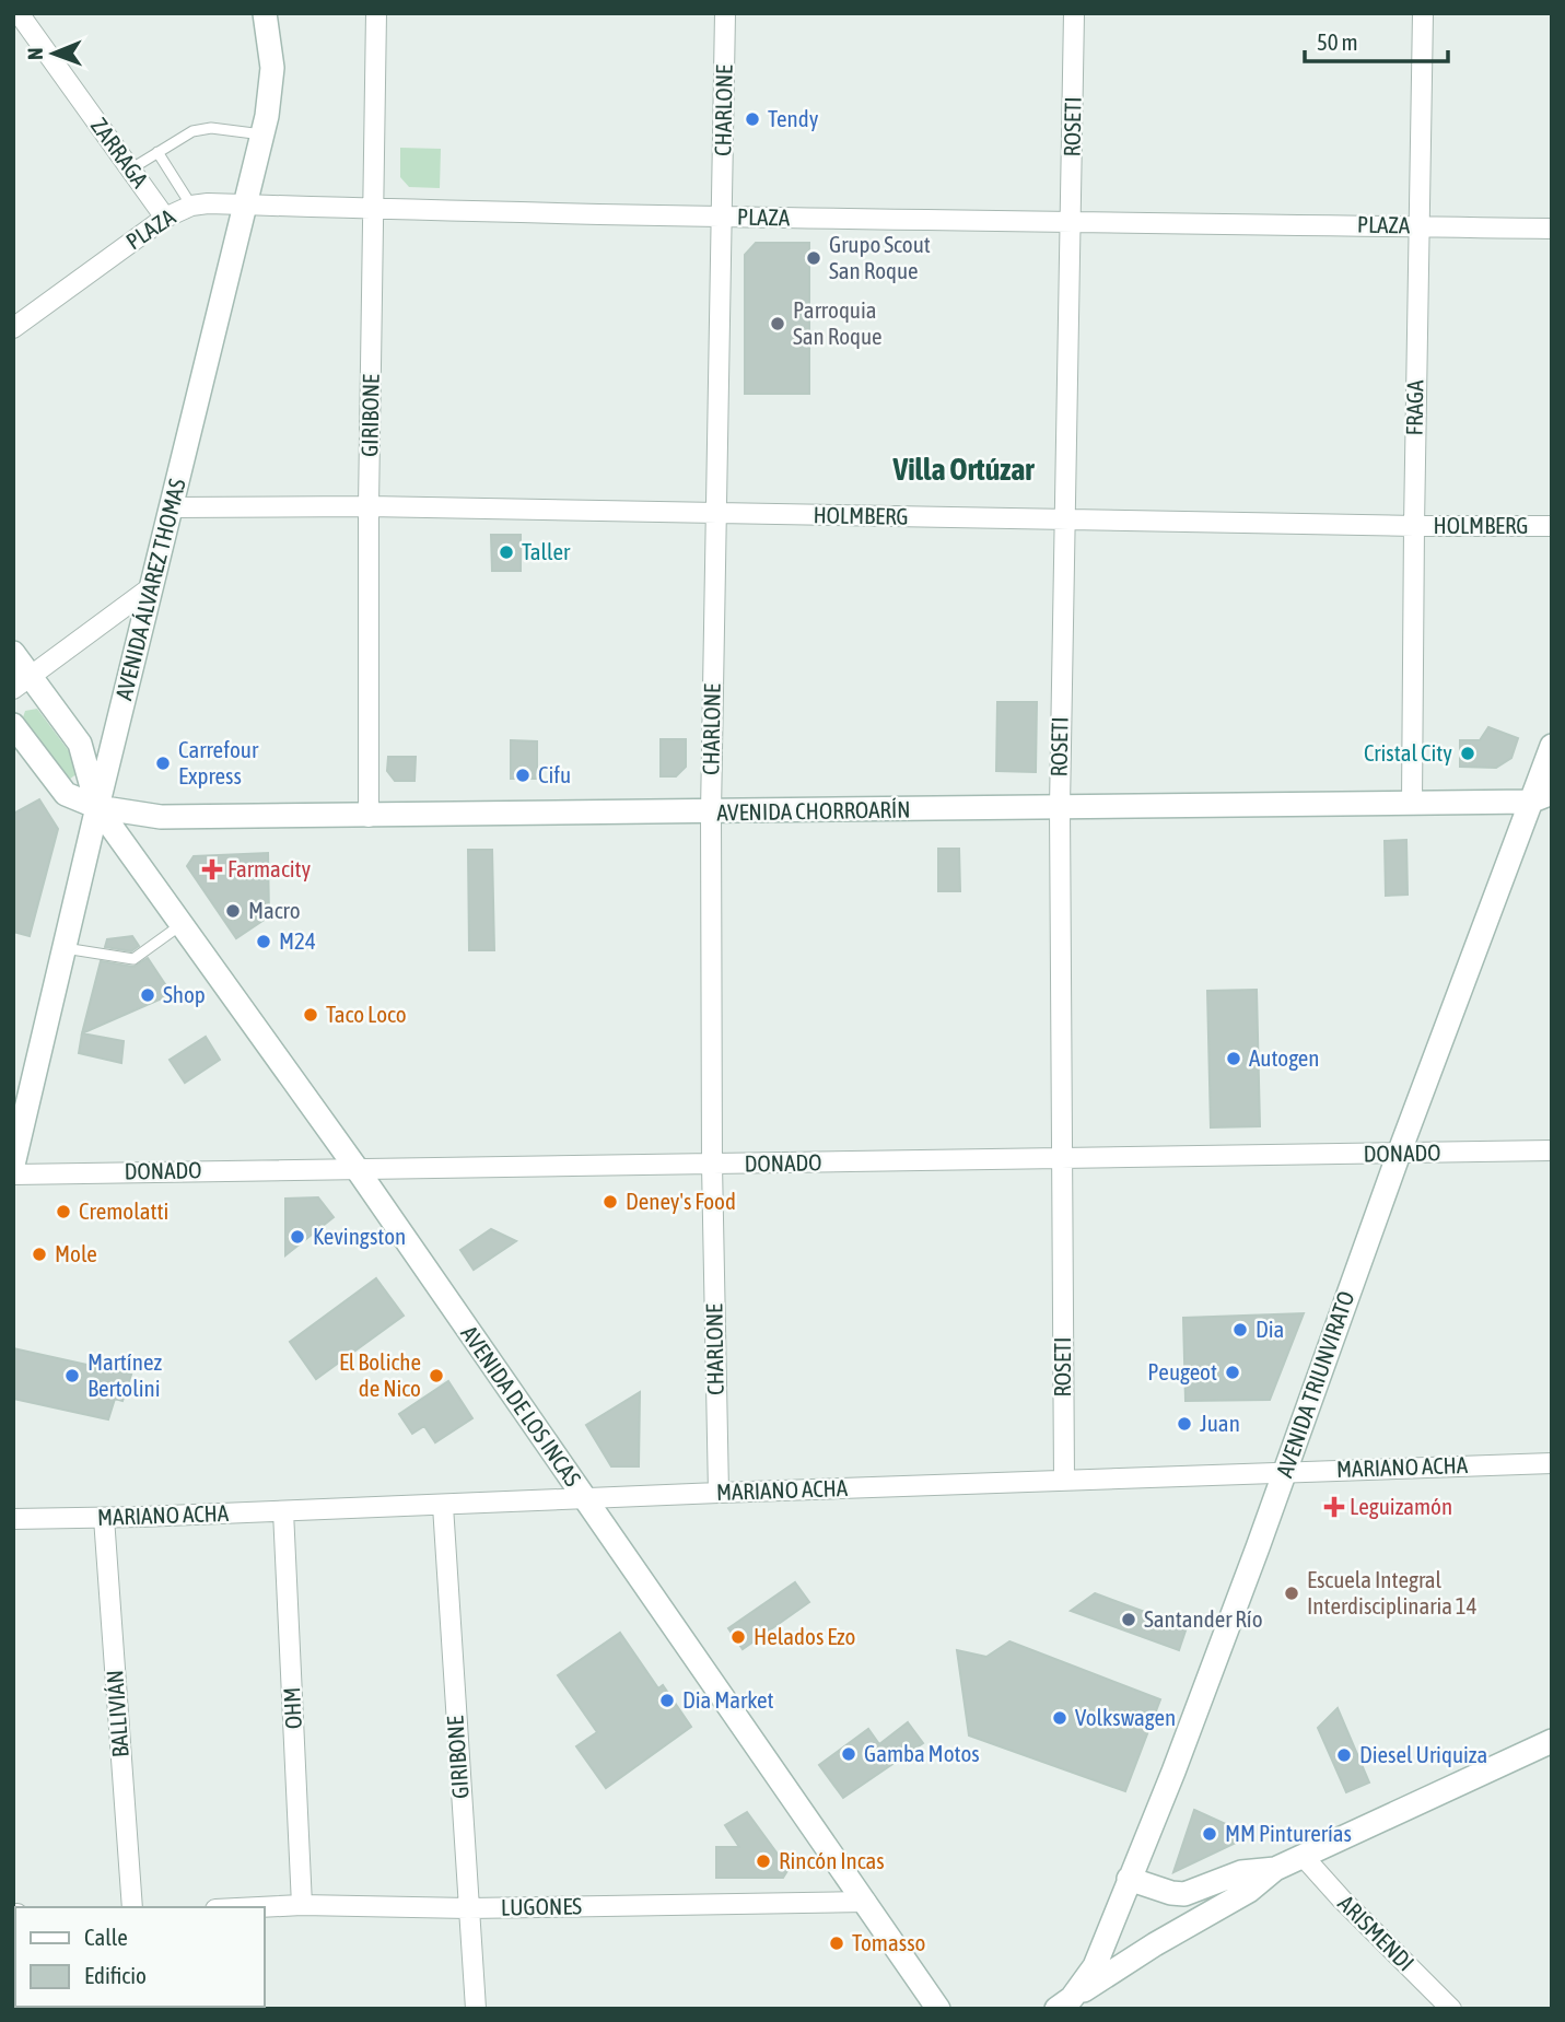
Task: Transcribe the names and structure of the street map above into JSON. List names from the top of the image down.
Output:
{
  "streets": {
    "main road": [
      "AVENIDA ÁLVAREZ THOMAS",
      "AVENIDA CHORROARÍN",
      "AVENIDA TRIUNVIRATO",
      "AVENIDA DE LOS INCAS"
    ],
    "street": [
      "CHARLONE",
      "ROSETI",
      "ZARRAGA",
      "PLAZA",
      "FRAGA",
      "GIRIBONE",
      "HOLMBERG",
      "DONADO",
      "MARIANO ACHA",
      "OHM",
      "BALLIVIÁN",
      "LUGONES",
      "ARISMENDI"
    ]
  },
  "crossings": [
    ["CHARLONE", "PLAZA"],
    ["CHARLONE", "HOLMBERG"],
    ["CHARLONE", "AVENIDA CHORROARÍN"],
    ["CHARLONE", "DONADO"],
    ["CHARLONE", "MARIANO ACHA"],
    ["ROSETI", "PLAZA"],
    ["ROSETI", "HOLMBERG"],
    ["ROSETI", "AVENIDA CHORROARÍN"],
    ["ROSETI", "DONADO"],
    ["ROSETI", "MARIANO ACHA"],
    ["ZARRAGA", "PLAZA"],
    ["PLAZA", "FRAGA"],
    ["PLAZA", "GIRIBONE"],
    ["PLAZA", "AVENIDA ÁLVAREZ THOMAS"],
    ["FRAGA", "HOLMBERG"],
    ["FRAGA", "AVENIDA CHORROARÍN"],
    ["GIRIBONE", "HOLMBERG"],
    ["GIRIBONE", "AVENIDA CHORROARÍN"],
    ["GIRIBONE", "MARIANO ACHA"],
    ["GIRIBONE", "LUGONES"],
    ["HOLMBERG", "AVENIDA ÁLVAREZ THOMAS"],
    ["AVENIDA ÁLVAREZ THOMAS", "AVENIDA CHORROARÍN"],
    ["AVENIDA ÁLVAREZ THOMAS", "AVENIDA DE LOS INCAS"],
    ["AVENIDA CHORROARÍN", "AVENIDA TRIUNVIRATO"],
    ["AVENIDA CHORROARÍN", "AVENIDA DE LOS INCAS"],
    ["DONADO", "AVENIDA TRIUNVIRATO"],
    ["DONADO", "AVENIDA DE LOS INCAS"],
    ["AVENIDA TRIUNVIRATO", "MARIANO ACHA"],
    ["AVENIDA DE LOS INCAS", "MARIANO ACHA"],
    ["AVENIDA DE LOS INCAS", "LUGONES"],
    ["MARIANO ACHA", "OHM"],
    ["MARIANO ACHA", "BALLIVIÁN"],
    ["OHM", "LUGONES"]
  ],
  "districts": ["Villa Ortúzar"],
  "places": {
    "other": [
      "Tendy",
      "Grupo Scout San Roque",
      "Parroquia San Roque",
      "Taller",
      "Cristal City",
      "Carrefour Express",
      "Cifu",
      "Macro",
      "M24",
      "Shop",
      "Taco Loco",
      "Autogen",
      "Deney's Food",
      "Cremolatti",
      "Kevingston",
      "Mole",
      "Dia",
      "Peugeot",
      "Martínez Bertolini",
      "El Boliche de Nico",
      "Juan",
      "Escuela Integral Interdisciplinaria 14",
      "Santander Río",
      "Helados Ezo",
      "Dia Market",
      "Volkswagen",
      "Gamba Motos",
      "Diesel Uriquiza",
      "MM Pinturerías",
      "Rincón Incas",
      "Tomasso"
    ],
    "health": ["Farmacity", "Leguizamón"]
  },
  "legend": ["Calle", "Edificio"],
  "scale_bar": "50 m",
  "north": "left"
}
